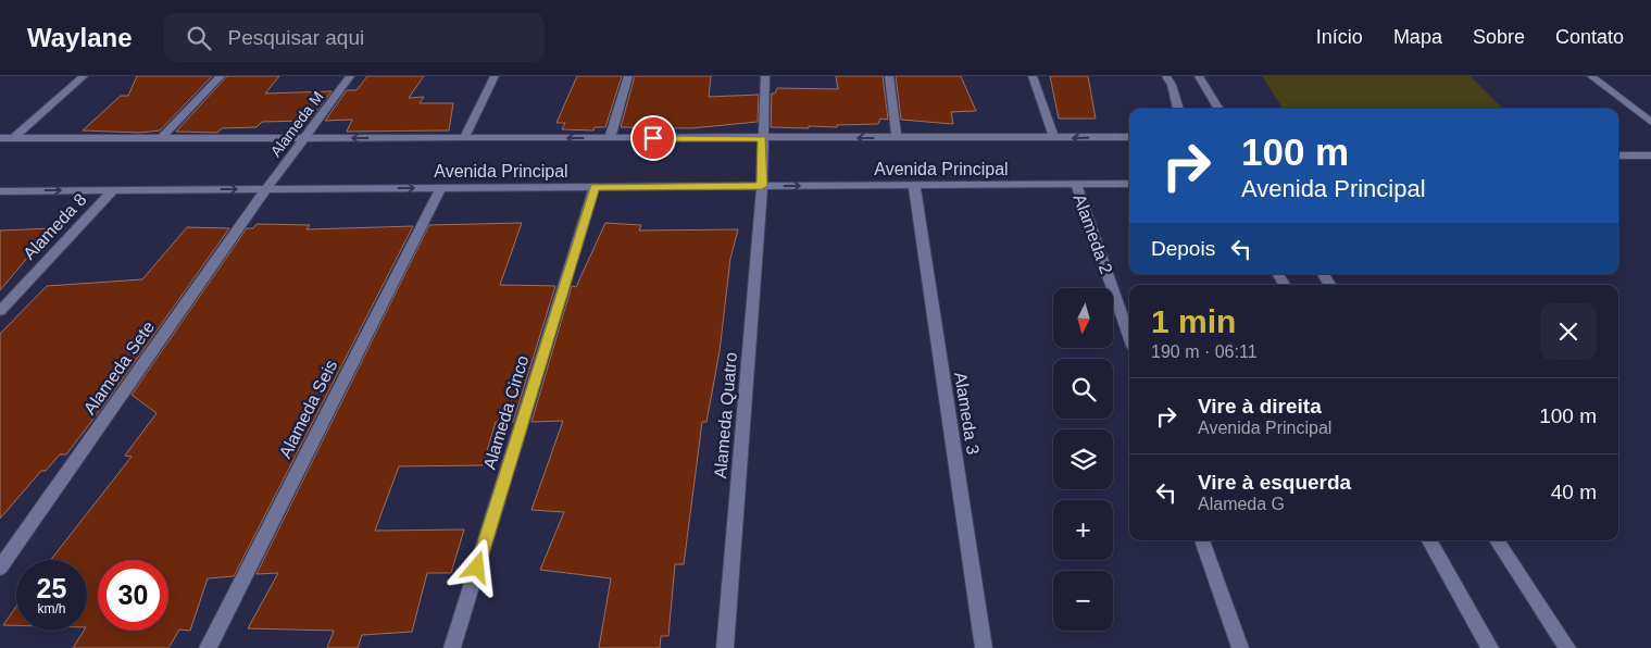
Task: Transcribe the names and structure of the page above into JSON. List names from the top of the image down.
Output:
{
  "streets": {
    "street": [
      "Alameda M",
      "Avenida Principal",
      "Alameda 8",
      "Alameda 2",
      "Alameda Sete",
      "Alameda Seis",
      "Alameda Cinco",
      "Alameda 3",
      "Alameda Quatro"
    ]
  },
  "crossings": [
    ["Alameda M", "Avenida Principal"],
    ["Alameda M", "Alameda Sete"],
    ["Avenida Principal", "Alameda 8"],
    ["Avenida Principal", "Alameda 2"],
    ["Avenida Principal", "Alameda Sete"],
    ["Avenida Principal", "Alameda Seis"],
    ["Avenida Principal", "Alameda Cinco"],
    ["Avenida Principal", "Alameda 3"],
    ["Avenida Principal", "Alameda Quatro"]
  ],
  "north": "bottom",
  "page": {
    "header": "Waylane",
    "search": "Pesquisar aqui",
    "nav": [
      "Início",
      "Mapa",
      "Sobre",
      "Contato"
    ],
    "turn": ["100 m", "Avenida Principal"],
    "then": "Depois",
    "heading": ["1 min", "190 m · 06:11"],
    "map_buttons": ["+", "−"],
    "list": [
      {
        "name": "Vire à direita",
        "note": "Avenida Principal",
        "value": "100 m"
      },
      {
        "name": "Vire à esquerda",
        "note": "Alameda G",
        "value": "40 m"
      }
    ],
    "speed": "25 km/h",
    "limit": "30"
  }
}
